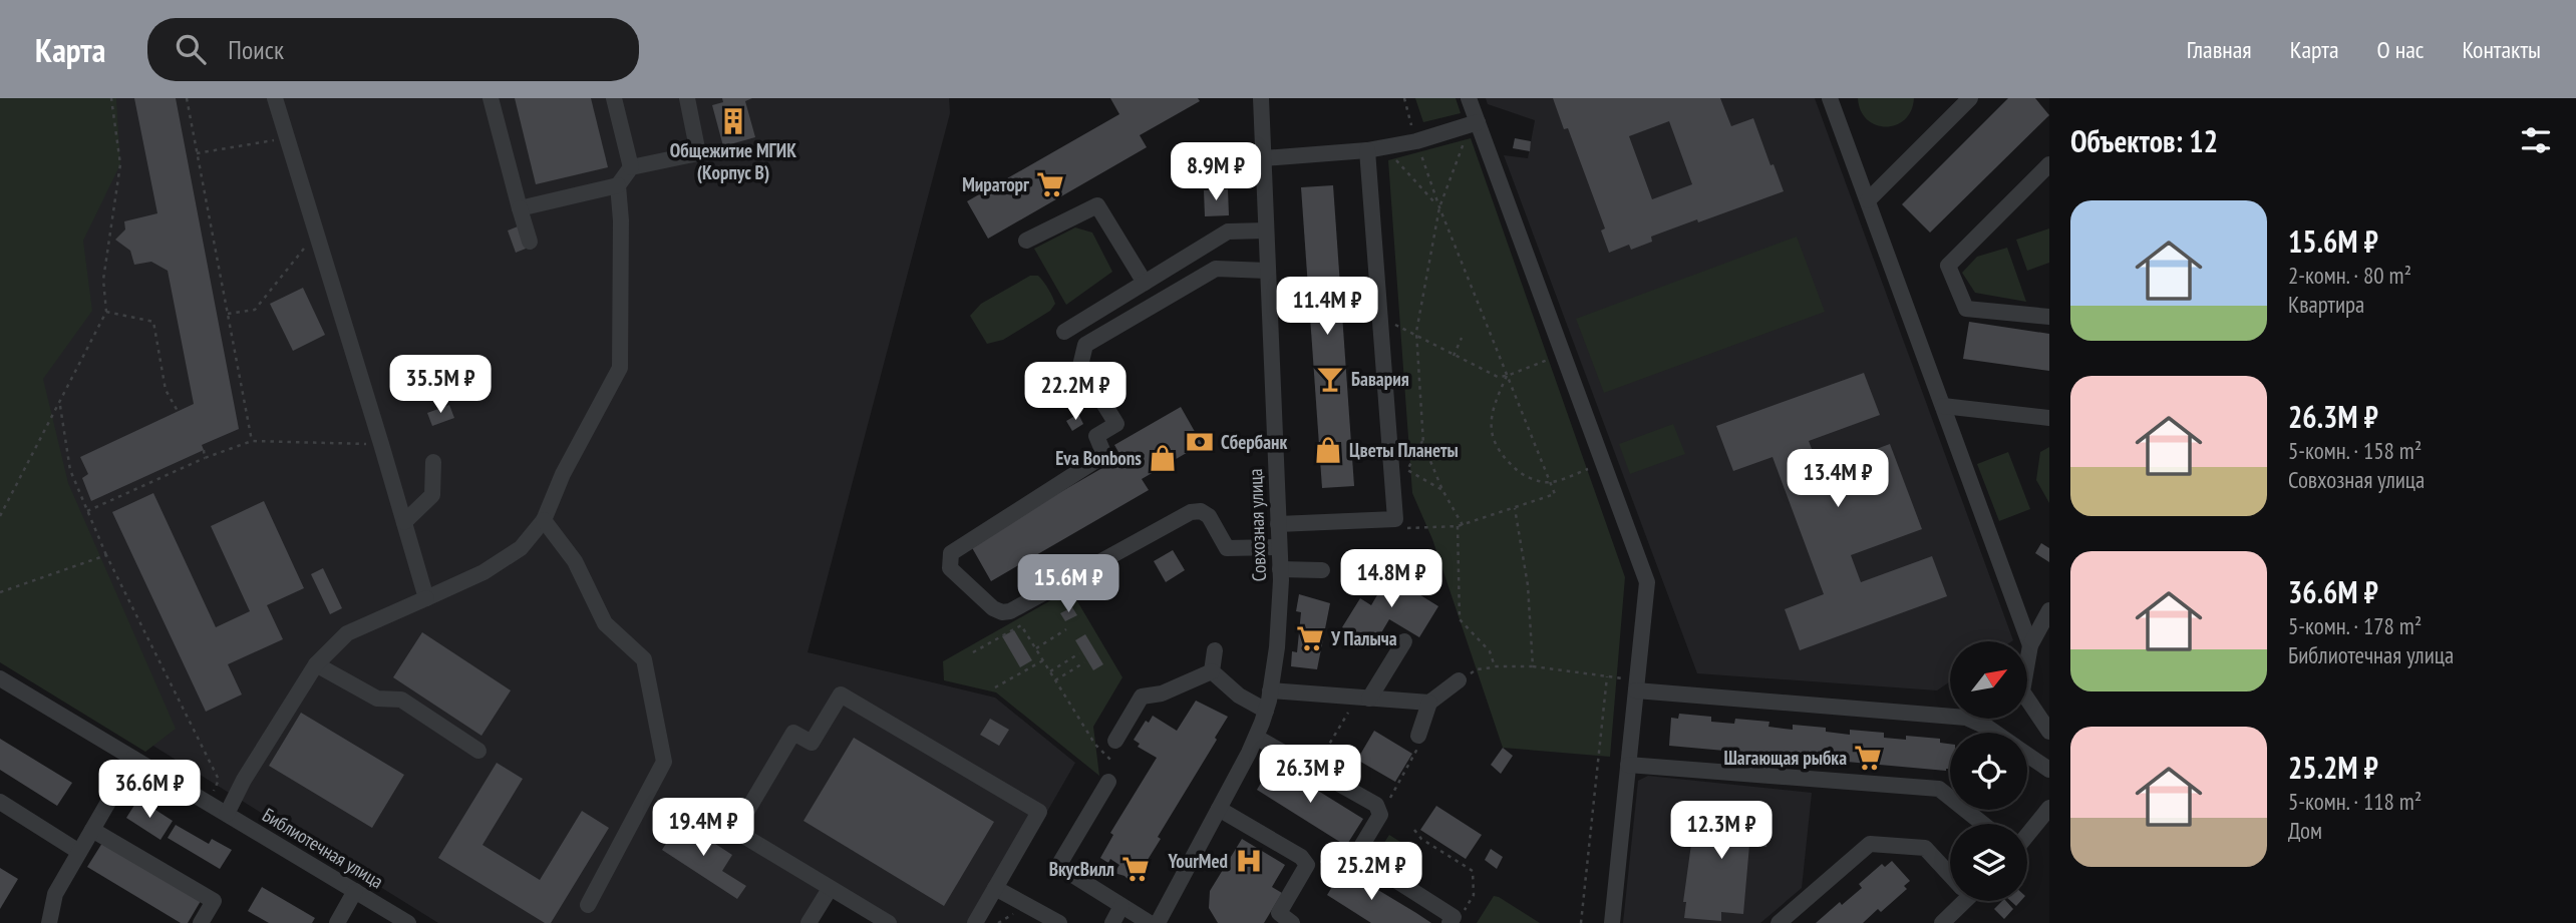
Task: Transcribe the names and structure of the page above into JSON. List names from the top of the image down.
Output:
{
  "streets": {
    "street": ["Совхозная улица", "Библиотечная улица"]
  },
  "places": {
    "building": ["Общежитие МГИК (Корпус В)"],
    "supermarket": [
      "Мираторг",
      "У Палыча",
      "Шагающая рыбка",
      "ВкусВилл"
    ],
    "bar": ["Бавария"],
    "bank": ["Сбербанк"],
    "shop": ["Цветы Планеты", "Eva Bonbons"],
    "hospital": ["YourMed"]
  },
  "north": "top right",
  "page": {
    "header": "Карта",
    "search": "Поиск",
    "nav": [
      "Главная",
      "Карта",
      "О нас",
      "Контакты"
    ],
    "heading": "Объектов: 12",
    "price": [
      "8.9M ₽",
      "11.4M ₽",
      "35.5M ₽",
      "22.2M ₽",
      "13.4M ₽",
      "14.8M ₽",
      "15.6M ₽",
      "26.3M ₽",
      "36.6M ₽",
      "19.4M ₽",
      "12.3M ₽",
      "25.2M ₽"
    ],
    "list": [
      {
        "name": "15.6M ₽",
        "note": "2-комн. · 80 m² · Квартира"
      },
      {
        "name": "26.3M ₽",
        "note": "5-комн. · 158 m² · Совхозная улица"
      },
      {
        "name": "36.6M ₽",
        "note": "5-комн. · 178 m² · Библиотечная улица"
      },
      {
        "name": "25.2M ₽",
        "note": "5-комн. · 118 m² · Дом"
      }
    ]
  }
}
